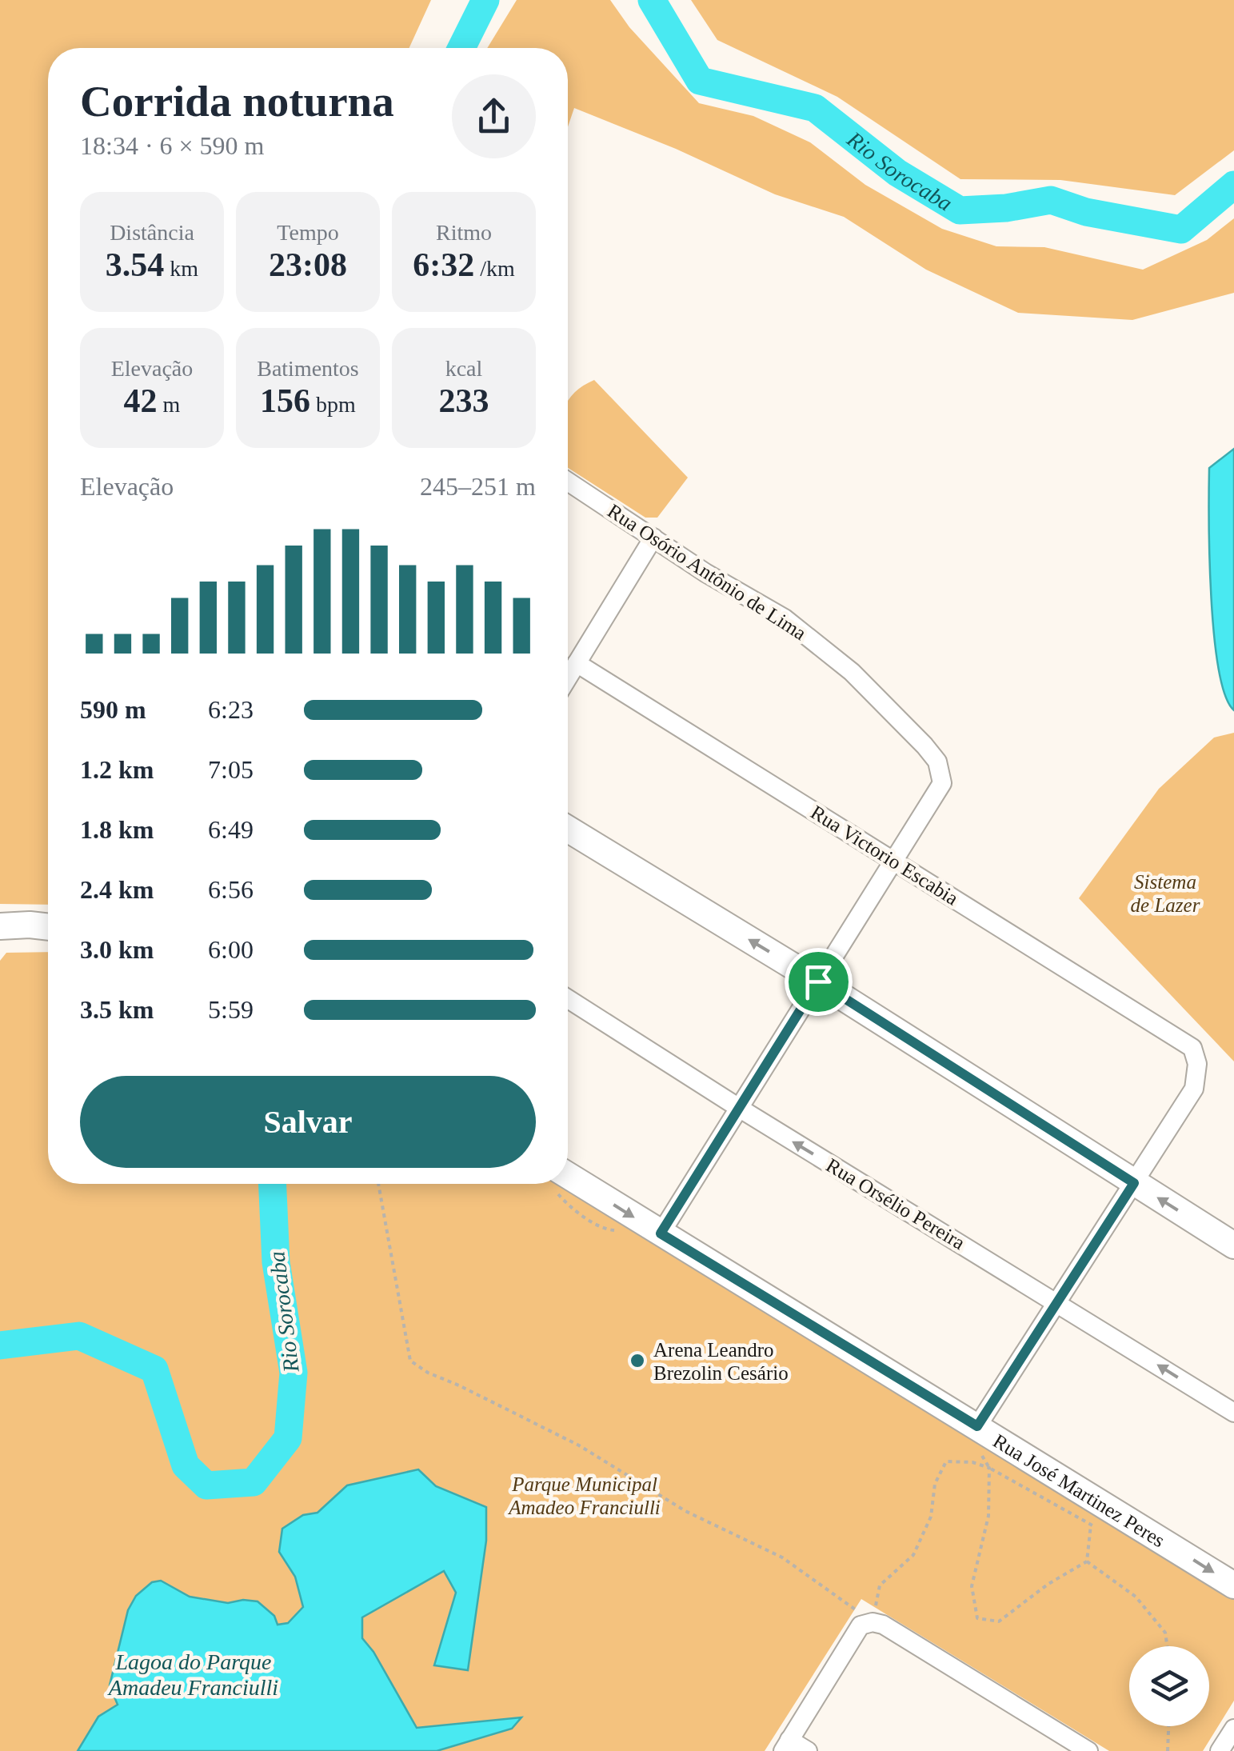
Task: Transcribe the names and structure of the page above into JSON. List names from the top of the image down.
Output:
{
  "streets": {
    "main road": ["Rua José Martinez Peres"],
    "street": ["Rua Osório Antônio de Lima", "Rua Victorio Escabia", "Rua Orsélio Pereira"]
  },
  "crossings": [
    ["Rua Osório Antônio de Lima", "Rua Victorio Escabia"]
  ],
  "one_way": ["Rua Orsélio Pereira", "Rua José Martinez Peres"],
  "water": ["Rio Sorocaba", "Lagoa do Parque Amadeu Franciulli"],
  "parks": ["Sistema de Lazer", "Parque Municipal Amadeo Franciulli"],
  "places": ["Arena Leandro Brezolin Cesário"],
  "page": {
    "heading": ["Corrida noturna", "18:34 · 6 × 590 m"],
    "stats": [
      ["Distância", "3.54 km"],
      ["Tempo", "23:08"],
      ["Ritmo", "6:32 /km"],
      ["Elevação", "42 m"],
      ["Batimentos", "156 bpm"],
      ["kcal", "233"]
    ],
    "chart": ["Elevação", "245–251 m"],
    "list": [
      {
        "name": "590 m",
        "note": "6:23"
      },
      {
        "name": "1.2 km",
        "note": "7:05"
      },
      {
        "name": "1.8 km",
        "note": "6:49"
      },
      {
        "name": "2.4 km",
        "note": "6:56"
      },
      {
        "name": "3.0 km",
        "note": "6:00"
      },
      {
        "name": "3.5 km",
        "note": "5:59"
      }
    ],
    "buttons": "Salvar"
  }
}
